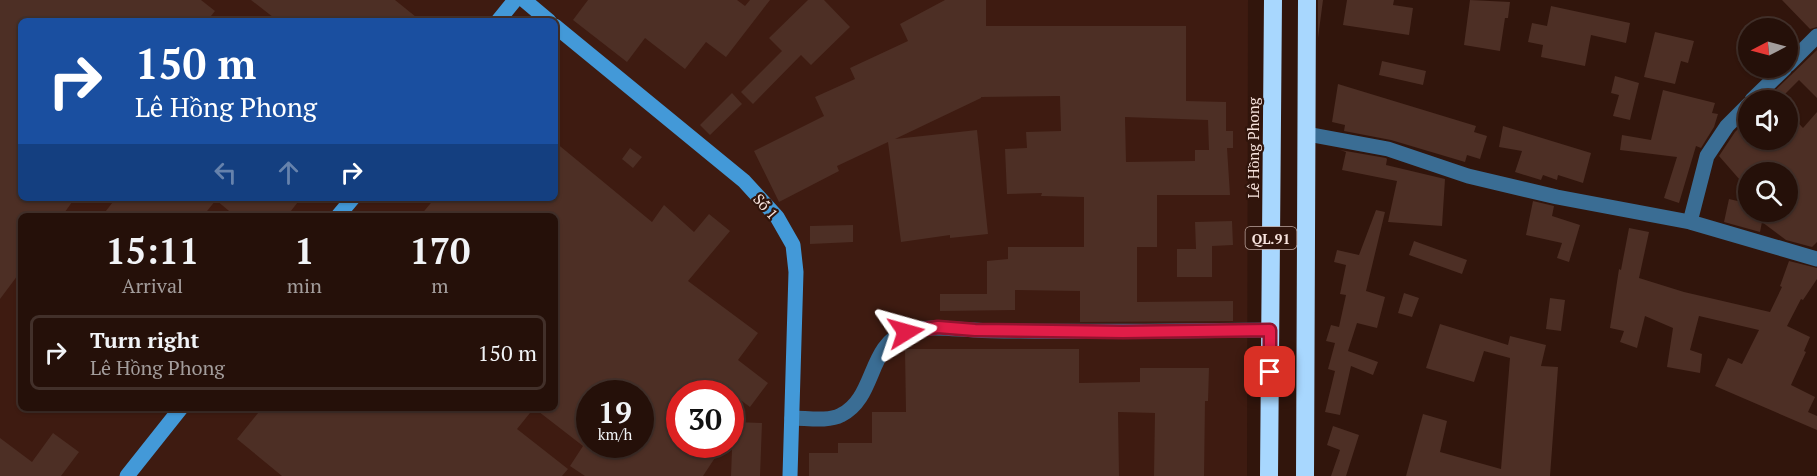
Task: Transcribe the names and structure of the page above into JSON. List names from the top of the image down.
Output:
{
  "streets": {
    "highway": ["Lê Hồng Phong", "QL.91"],
    "street": ["Số 1"]
  },
  "north": "left",
  "page": {
    "turn": ["150 m", "Lê Hồng Phong"],
    "eta": [
      "15:11",
      "Arrival",
      "1",
      "min",
      "170",
      "m"
    ],
    "list": [
      {
        "name": "Turn right",
        "note": "Lê Hồng Phong",
        "value": "150 m"
      }
    ],
    "speed": "19 km/h",
    "limit": "30"
  }
}
